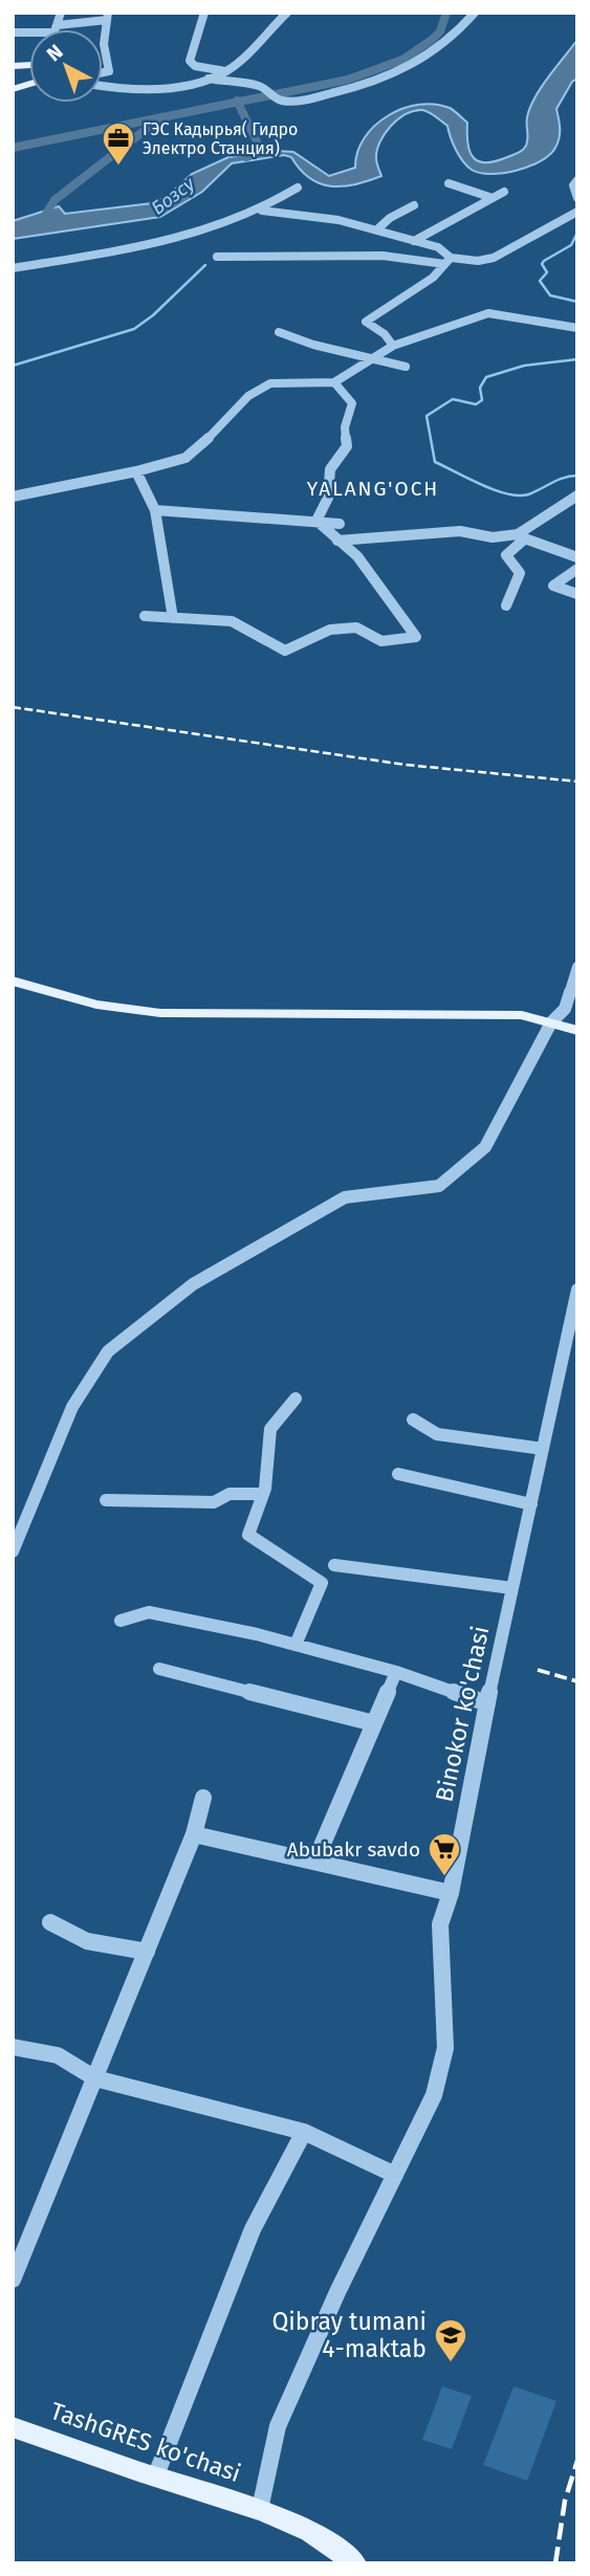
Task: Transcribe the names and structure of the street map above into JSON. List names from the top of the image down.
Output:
{
  "streets": {
    "main road": ["TashGRES ko'chasi"],
    "street": ["Binokor ko'chasi"]
  },
  "crossings": [
    ["Binokor ko'chasi", "TashGRES ko'chasi"]
  ],
  "districts": ["YALANG'OCH"],
  "water": ["Бозсу"],
  "places": {
    "office": ["ГЭС Кадырья( Гидро Электро Станция)"],
    "supermarket": ["Abubakr savdo"],
    "school or university": ["Qibray tumani 4-maktab"]
  },
  "north": "top left"
}
